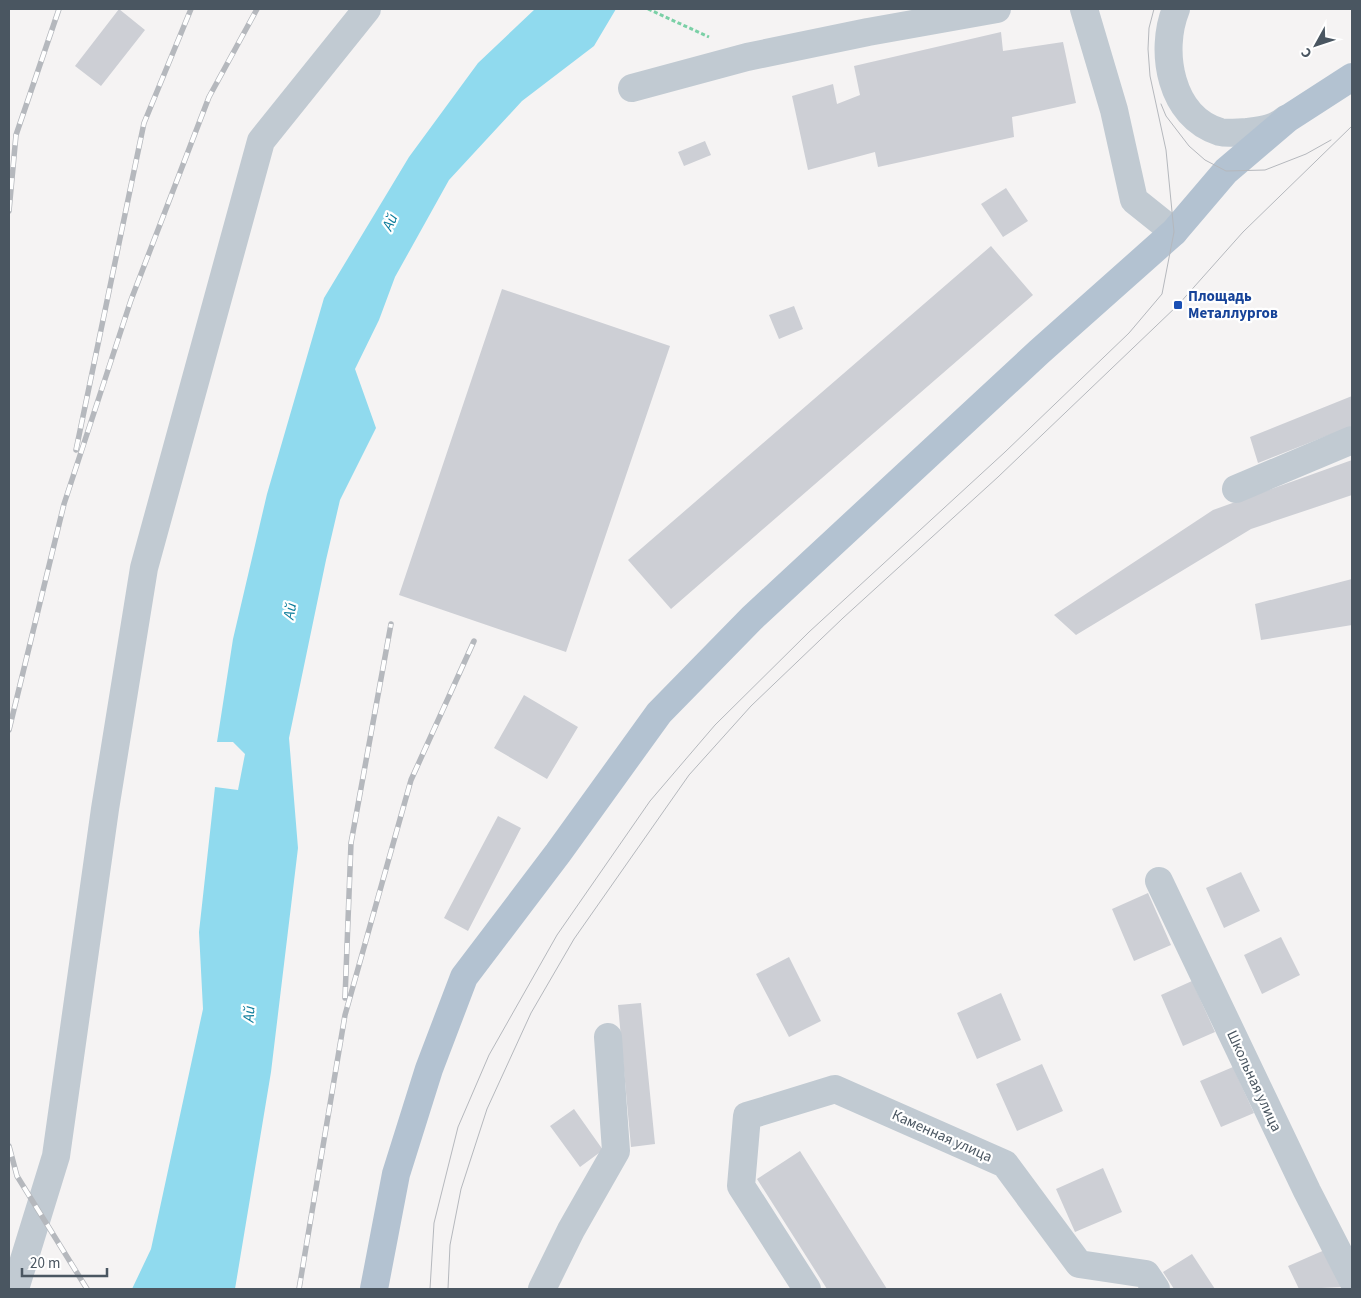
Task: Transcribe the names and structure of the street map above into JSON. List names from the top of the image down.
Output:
{
  "streets": {
    "street": ["Школьная улица", "Каменная улица"]
  },
  "water": ["Ай"],
  "places": {
    "transit": ["Площадь Металлургов"]
  },
  "scale_bar": "20 m",
  "north": "bottom left"
}
